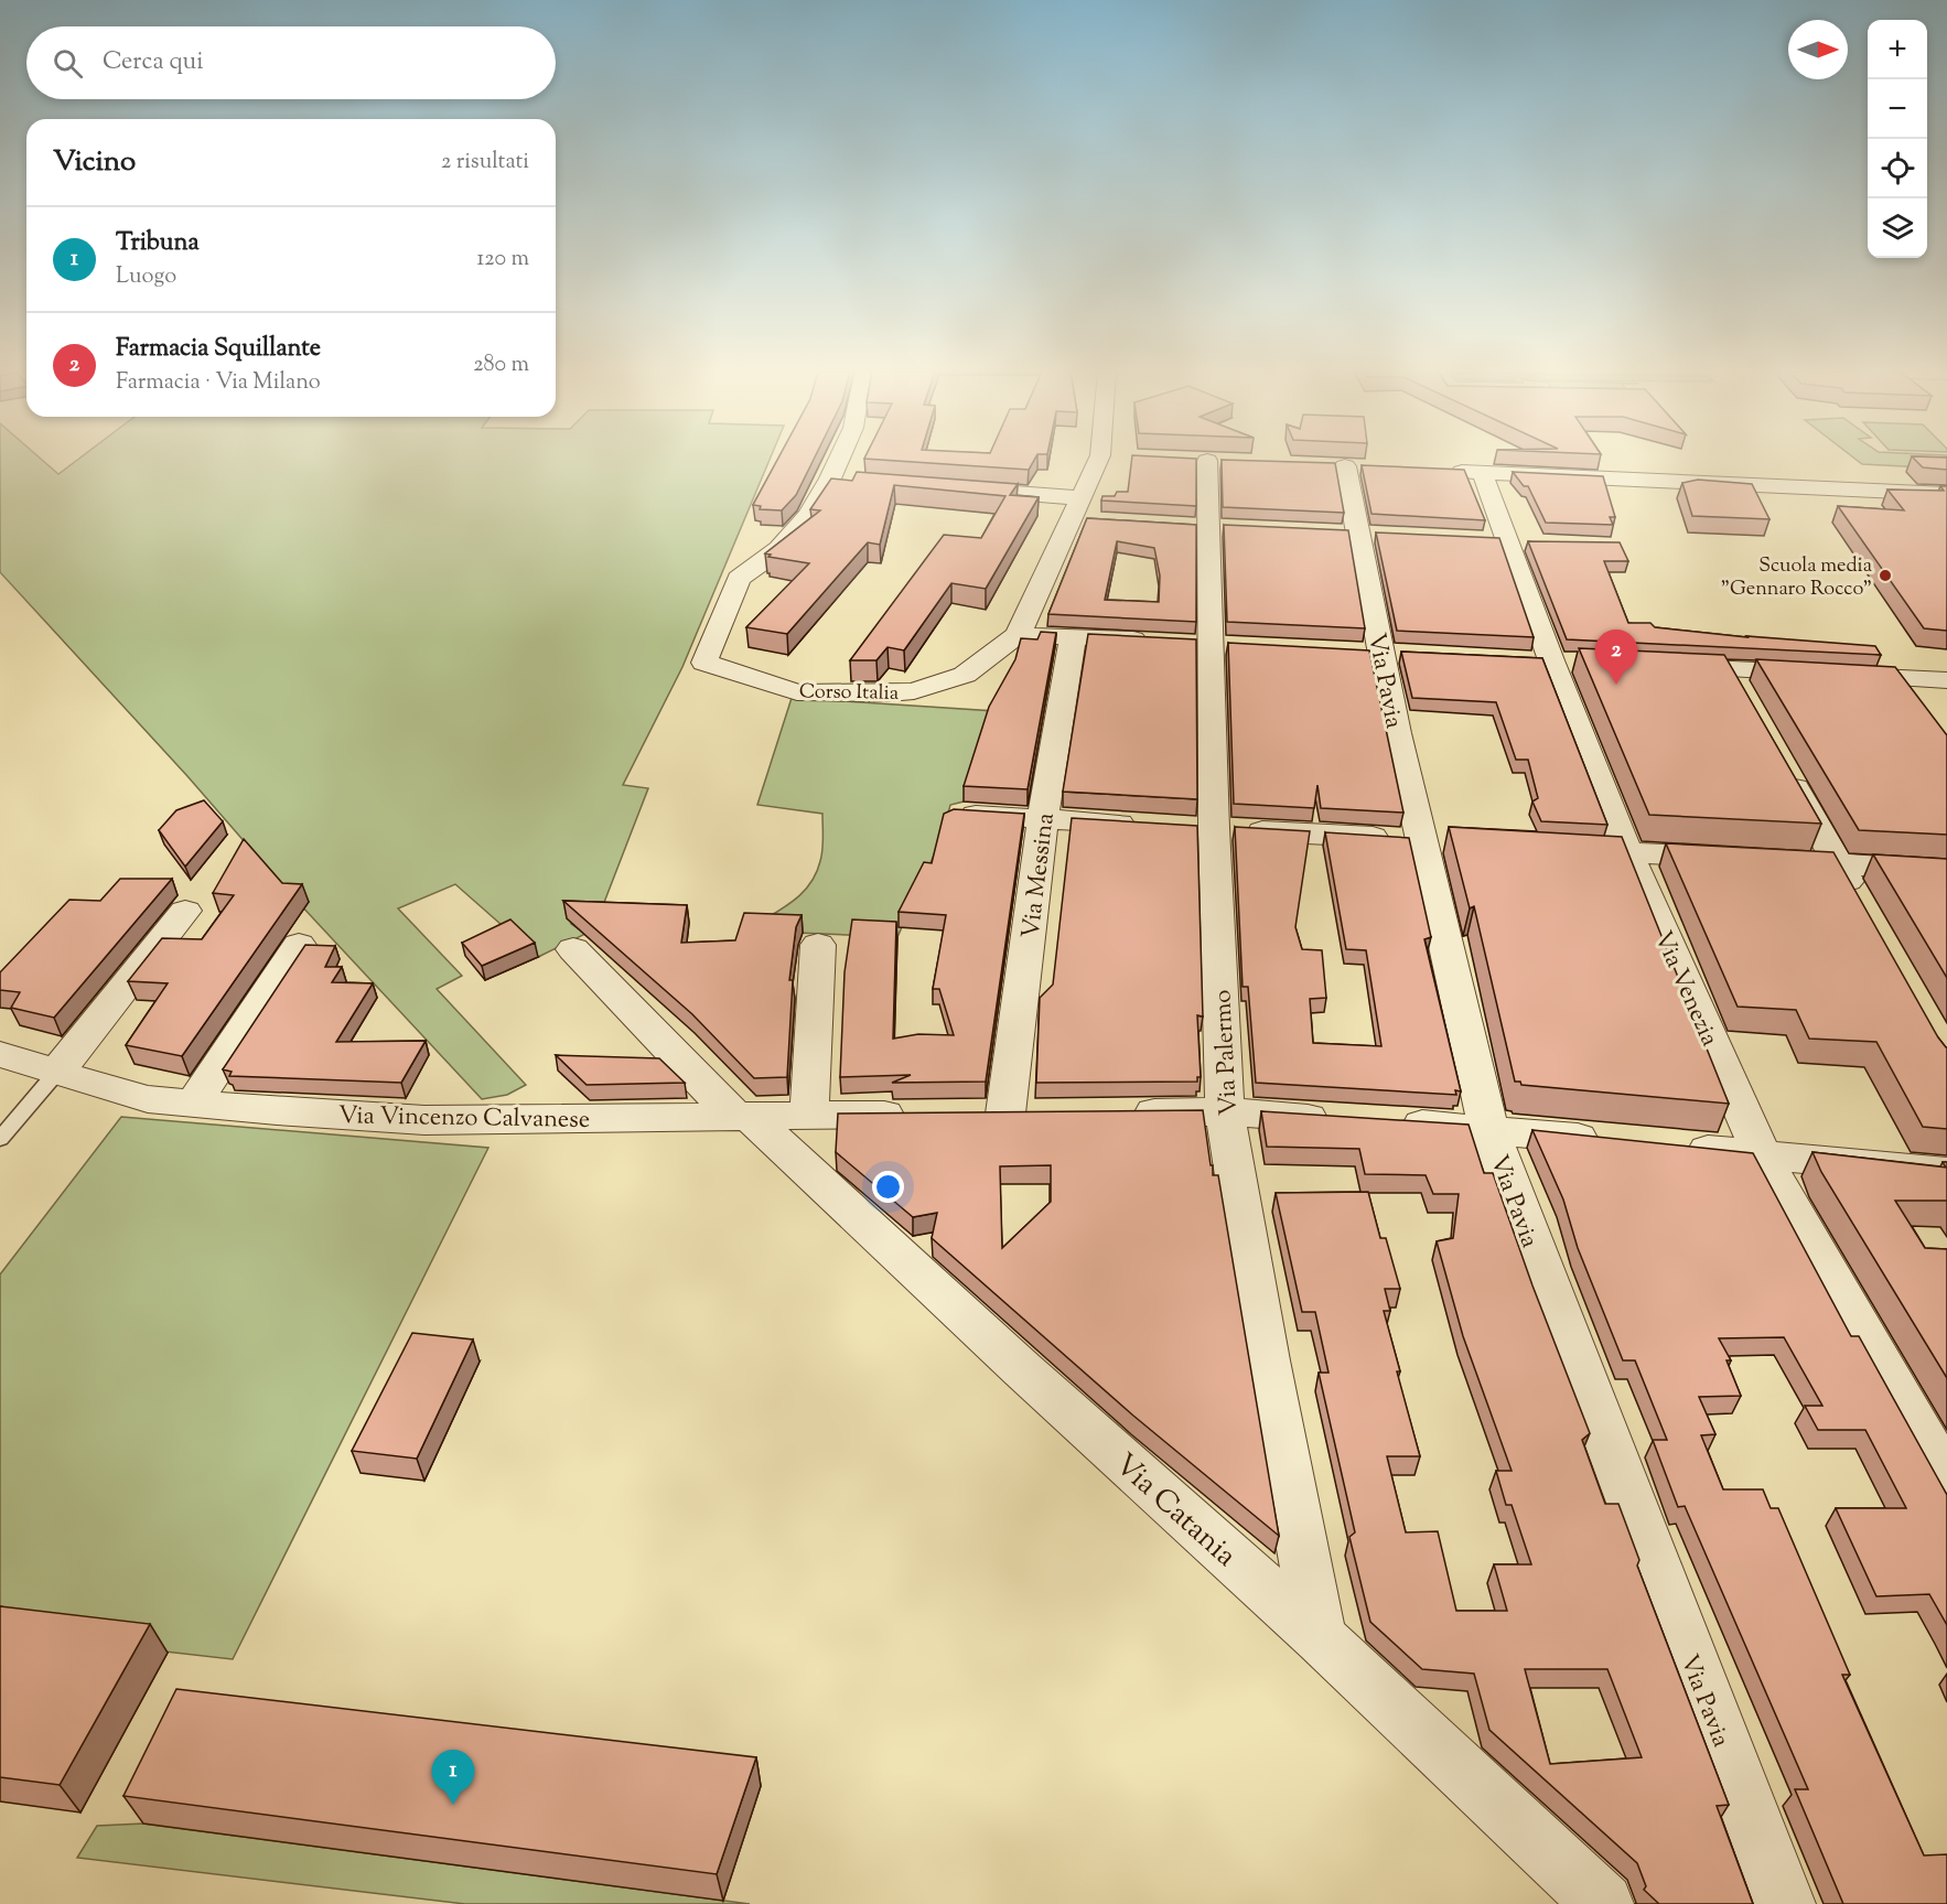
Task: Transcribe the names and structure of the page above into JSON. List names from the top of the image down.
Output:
{
  "streets": {
    "street": [
      "Via Pavia",
      "Corso Italia",
      "Via Messina",
      "Via Venezia",
      "Via Palermo",
      "Via Vincenzo Calvanese",
      "Via Catania"
    ]
  },
  "crossings": [
    ["Via Palermo", "Via Catania"],
    ["Via Vincenzo Calvanese", "Via Catania"]
  ],
  "places": ["Scuola media \"Gennaro Rocco\""],
  "north": "right",
  "page": {
    "map_buttons": ["+", "−"],
    "search": "Cerca qui",
    "heading": ["Vicino", "2 risultati"],
    "list": [
      {
        "mark": "1",
        "name": "Tribuna",
        "note": "Luogo",
        "value": "120 m"
      },
      {
        "mark": "2",
        "name": "Farmacia Squillante",
        "note": "Farmacia · Via Milano",
        "value": "280 m"
      }
    ],
    "pins": ["2", "1"]
  }
}
